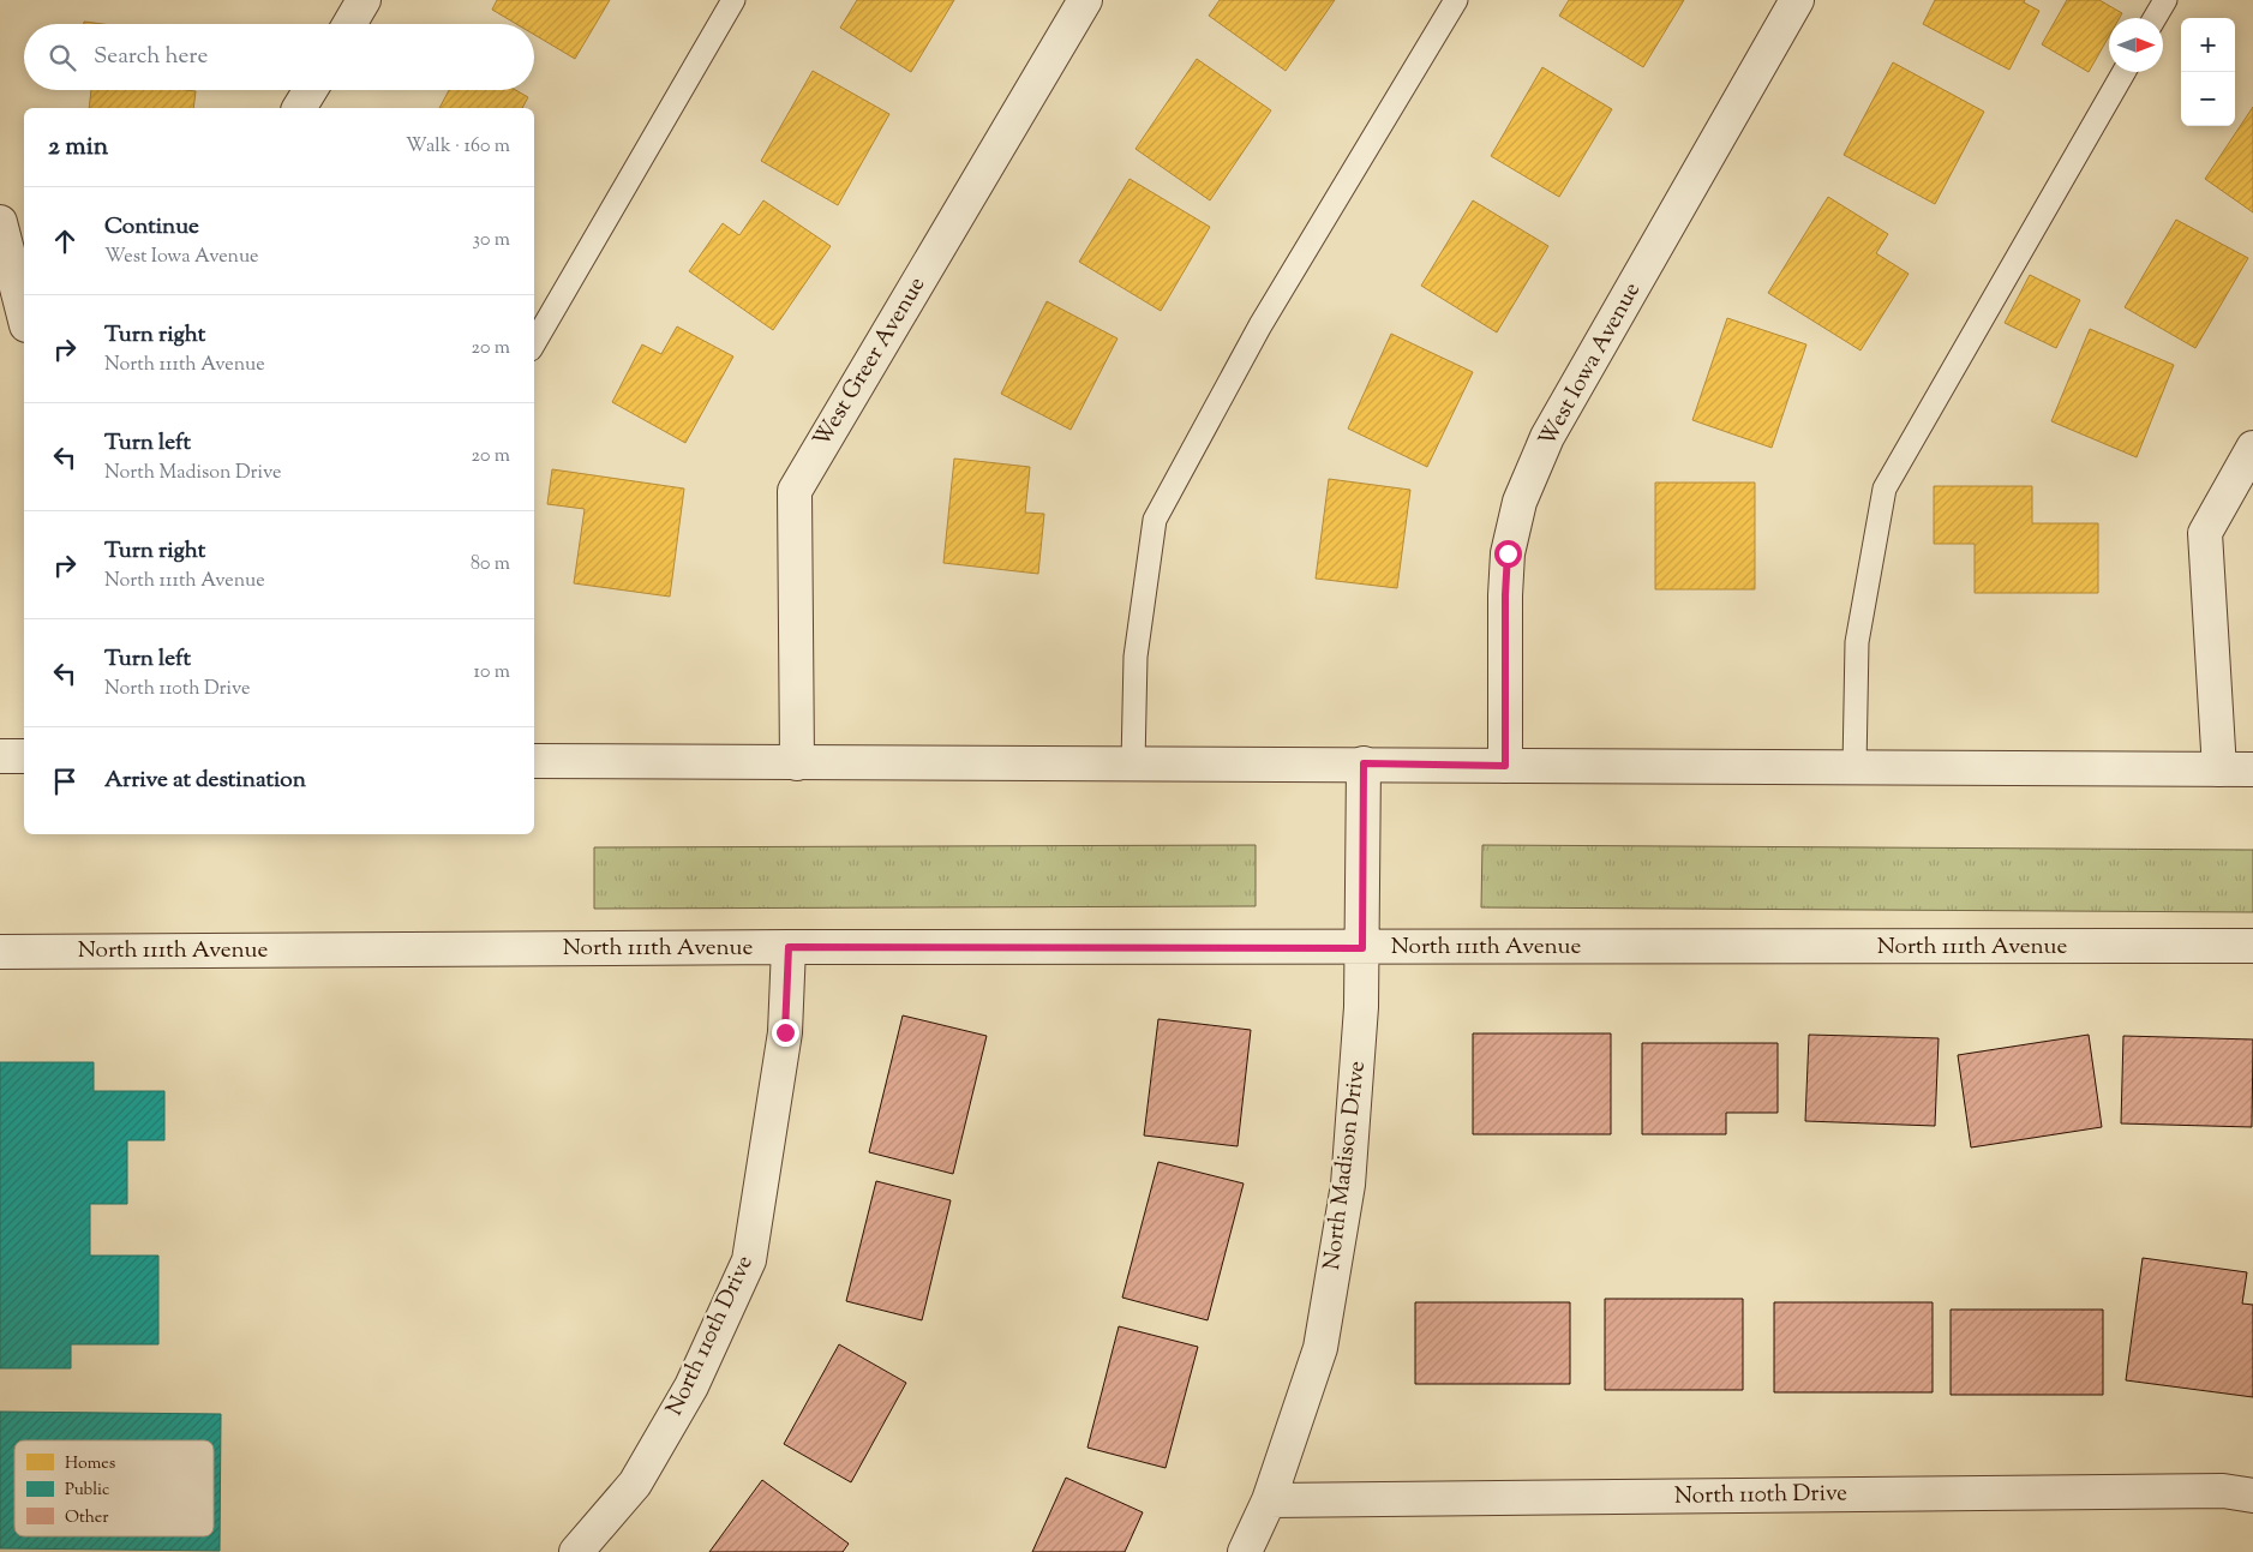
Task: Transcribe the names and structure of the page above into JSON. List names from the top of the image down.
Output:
{
  "streets": {
    "street": [
      "West Greer Avenue",
      "West Iowa Avenue",
      "North 111th Avenue",
      "North Madison Drive",
      "North 110th Drive"
    ]
  },
  "crossings": [
    ["North 111th Avenue", "North Madison Drive"],
    ["North 111th Avenue", "North 110th Drive"],
    ["North Madison Drive", "North 110th Drive"]
  ],
  "legend": ["Homes", "Public", "Other"],
  "north": "right",
  "page": {
    "map_buttons": ["+", "−"],
    "search": "Search here",
    "heading": ["2 min", "Walk · 160 m"],
    "list": [
      ["Continue", "West Iowa Avenue", "30 m"],
      ["Turn right", "North 111th Avenue", "20 m"],
      ["Turn left", "North Madison Drive", "20 m"],
      ["Turn right", "North 111th Avenue", "80 m"],
      ["Turn left", "North 110th Drive", "10 m"],
      "Arrive at destination"
    ]
  }
}
